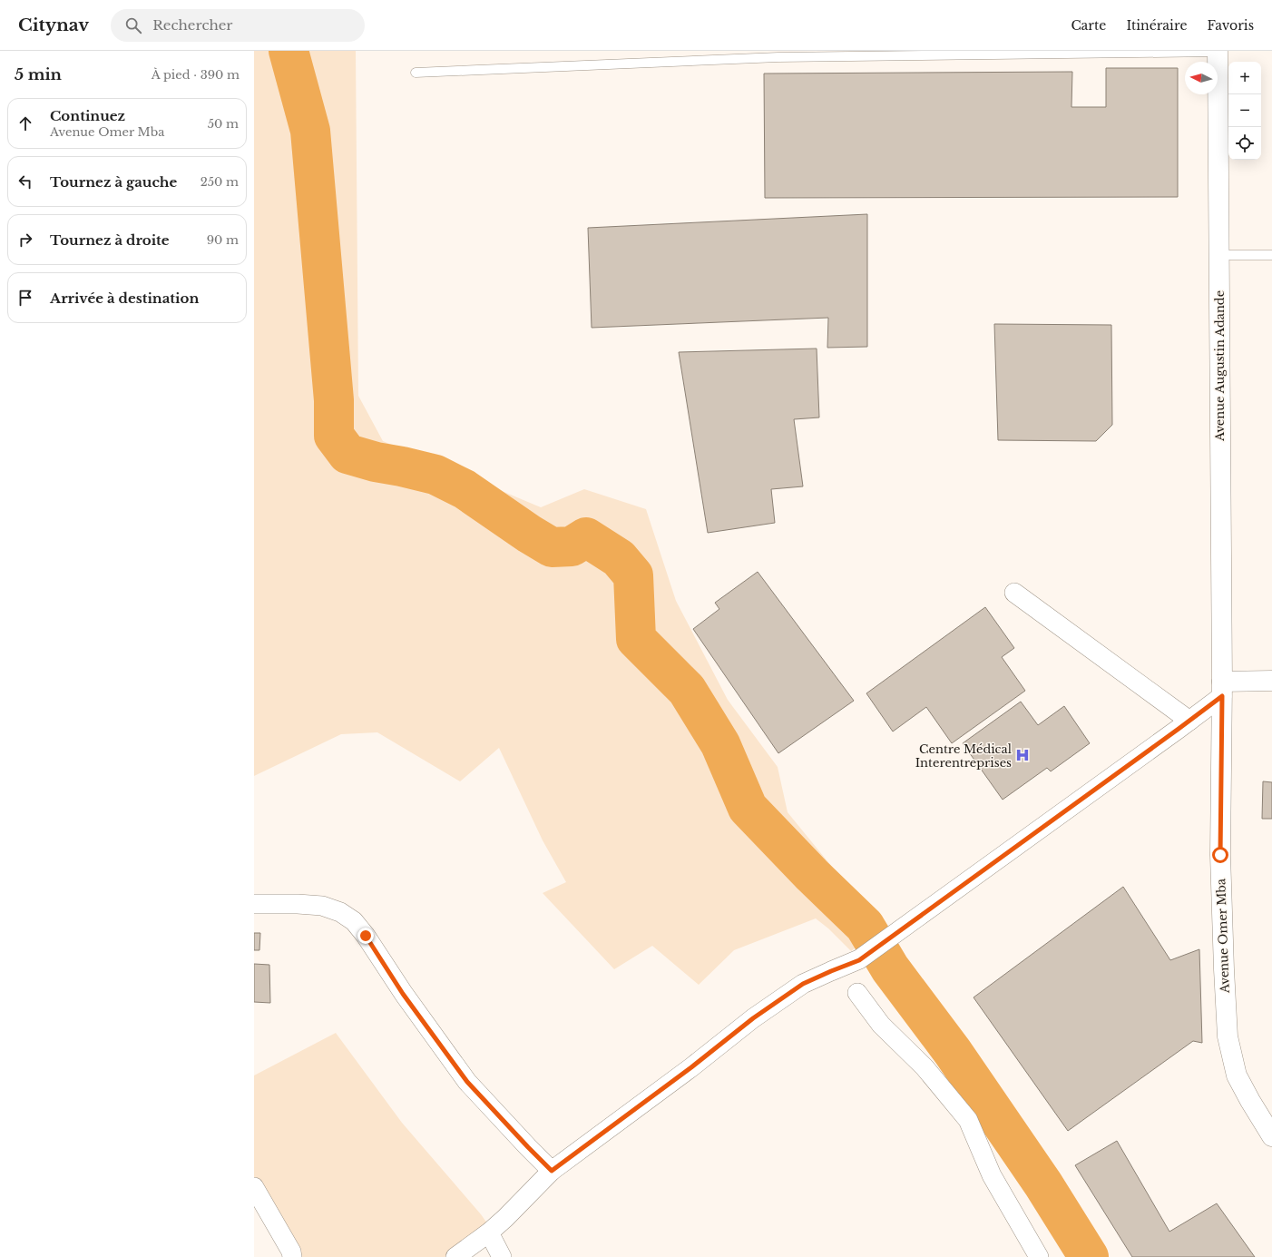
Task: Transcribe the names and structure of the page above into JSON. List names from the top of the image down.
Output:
{
  "streets": {
    "street": ["Avenue Augustin Adande", "Avenue Omer Mba"]
  },
  "crossings": [
    ["Avenue Augustin Adande", "Avenue Omer Mba"]
  ],
  "places": {
    "hospital": ["Centre Médical Interentreprises"]
  },
  "north": "left",
  "page": {
    "header": "Citynav",
    "search": "Rechercher",
    "nav": ["Carte", "Itinéraire", "Favoris"],
    "heading": ["5 min", "À pied · 390 m"],
    "map_buttons": ["+", "−"],
    "list": [
      ["Continuez", "Avenue Omer Mba", "50 m"],
      ["Tournez à gauche", "250 m"],
      ["Tournez à droite", "90 m"],
      "Arrivée à destination"
    ]
  }
}
